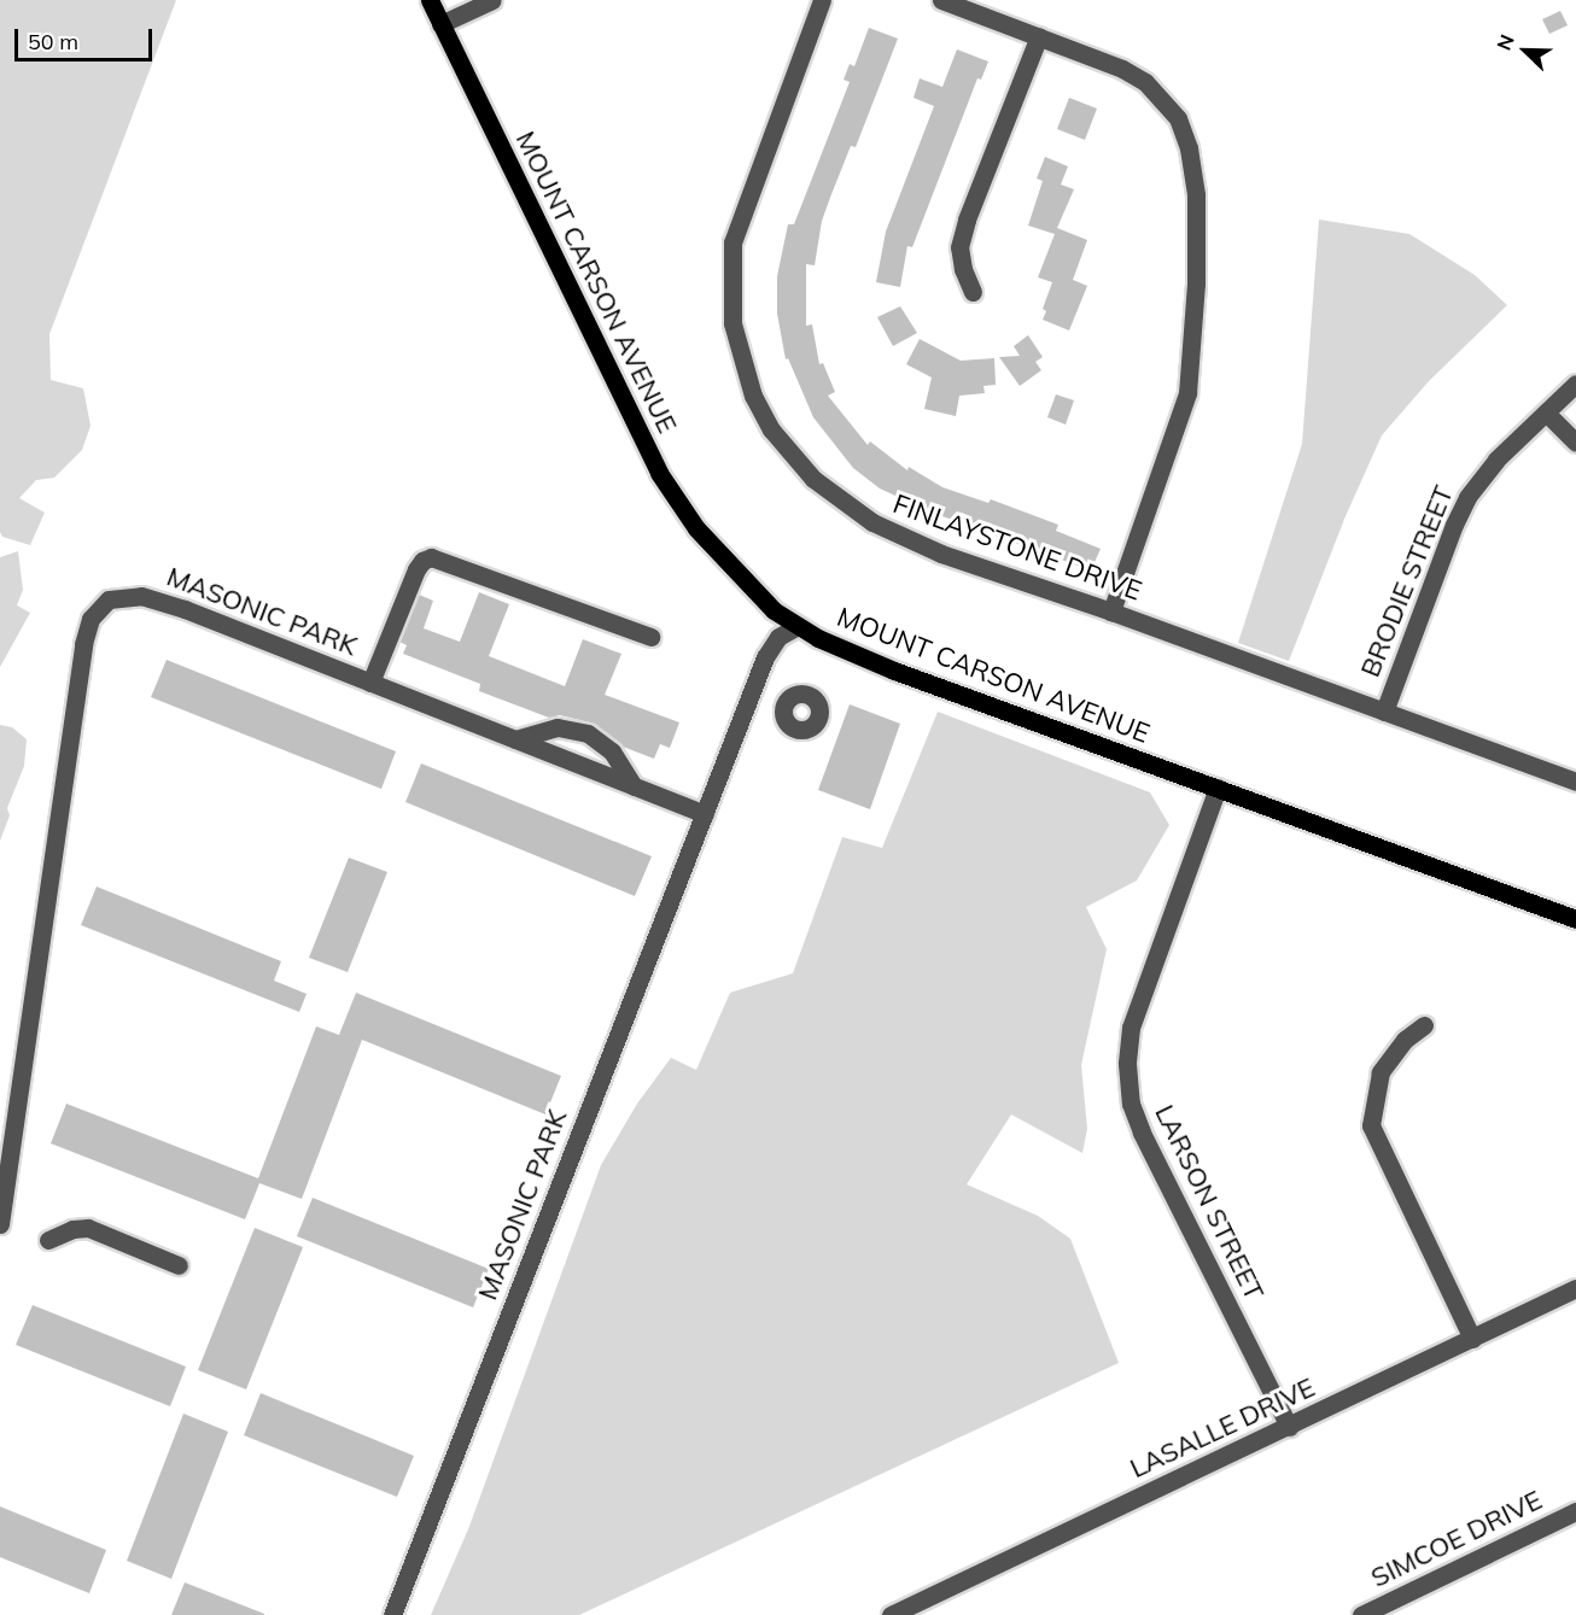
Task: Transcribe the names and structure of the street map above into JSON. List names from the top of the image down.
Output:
{
  "streets": {
    "main road": ["MOUNT CARSON AVENUE"],
    "street": [
      "FINLAYSTONE DRIVE",
      "BRODIE STREET",
      "MASONIC PARK",
      "LARSON STREET",
      "LASALLE DRIVE",
      "SIMCOE DRIVE"
    ]
  },
  "crossings": [
    ["MOUNT CARSON AVENUE", "MASONIC PARK"],
    ["MOUNT CARSON AVENUE", "LARSON STREET"],
    ["FINLAYSTONE DRIVE", "BRODIE STREET"],
    ["LARSON STREET", "LASALLE DRIVE"]
  ],
  "scale_bar": "50 m",
  "north": "top left"
}
